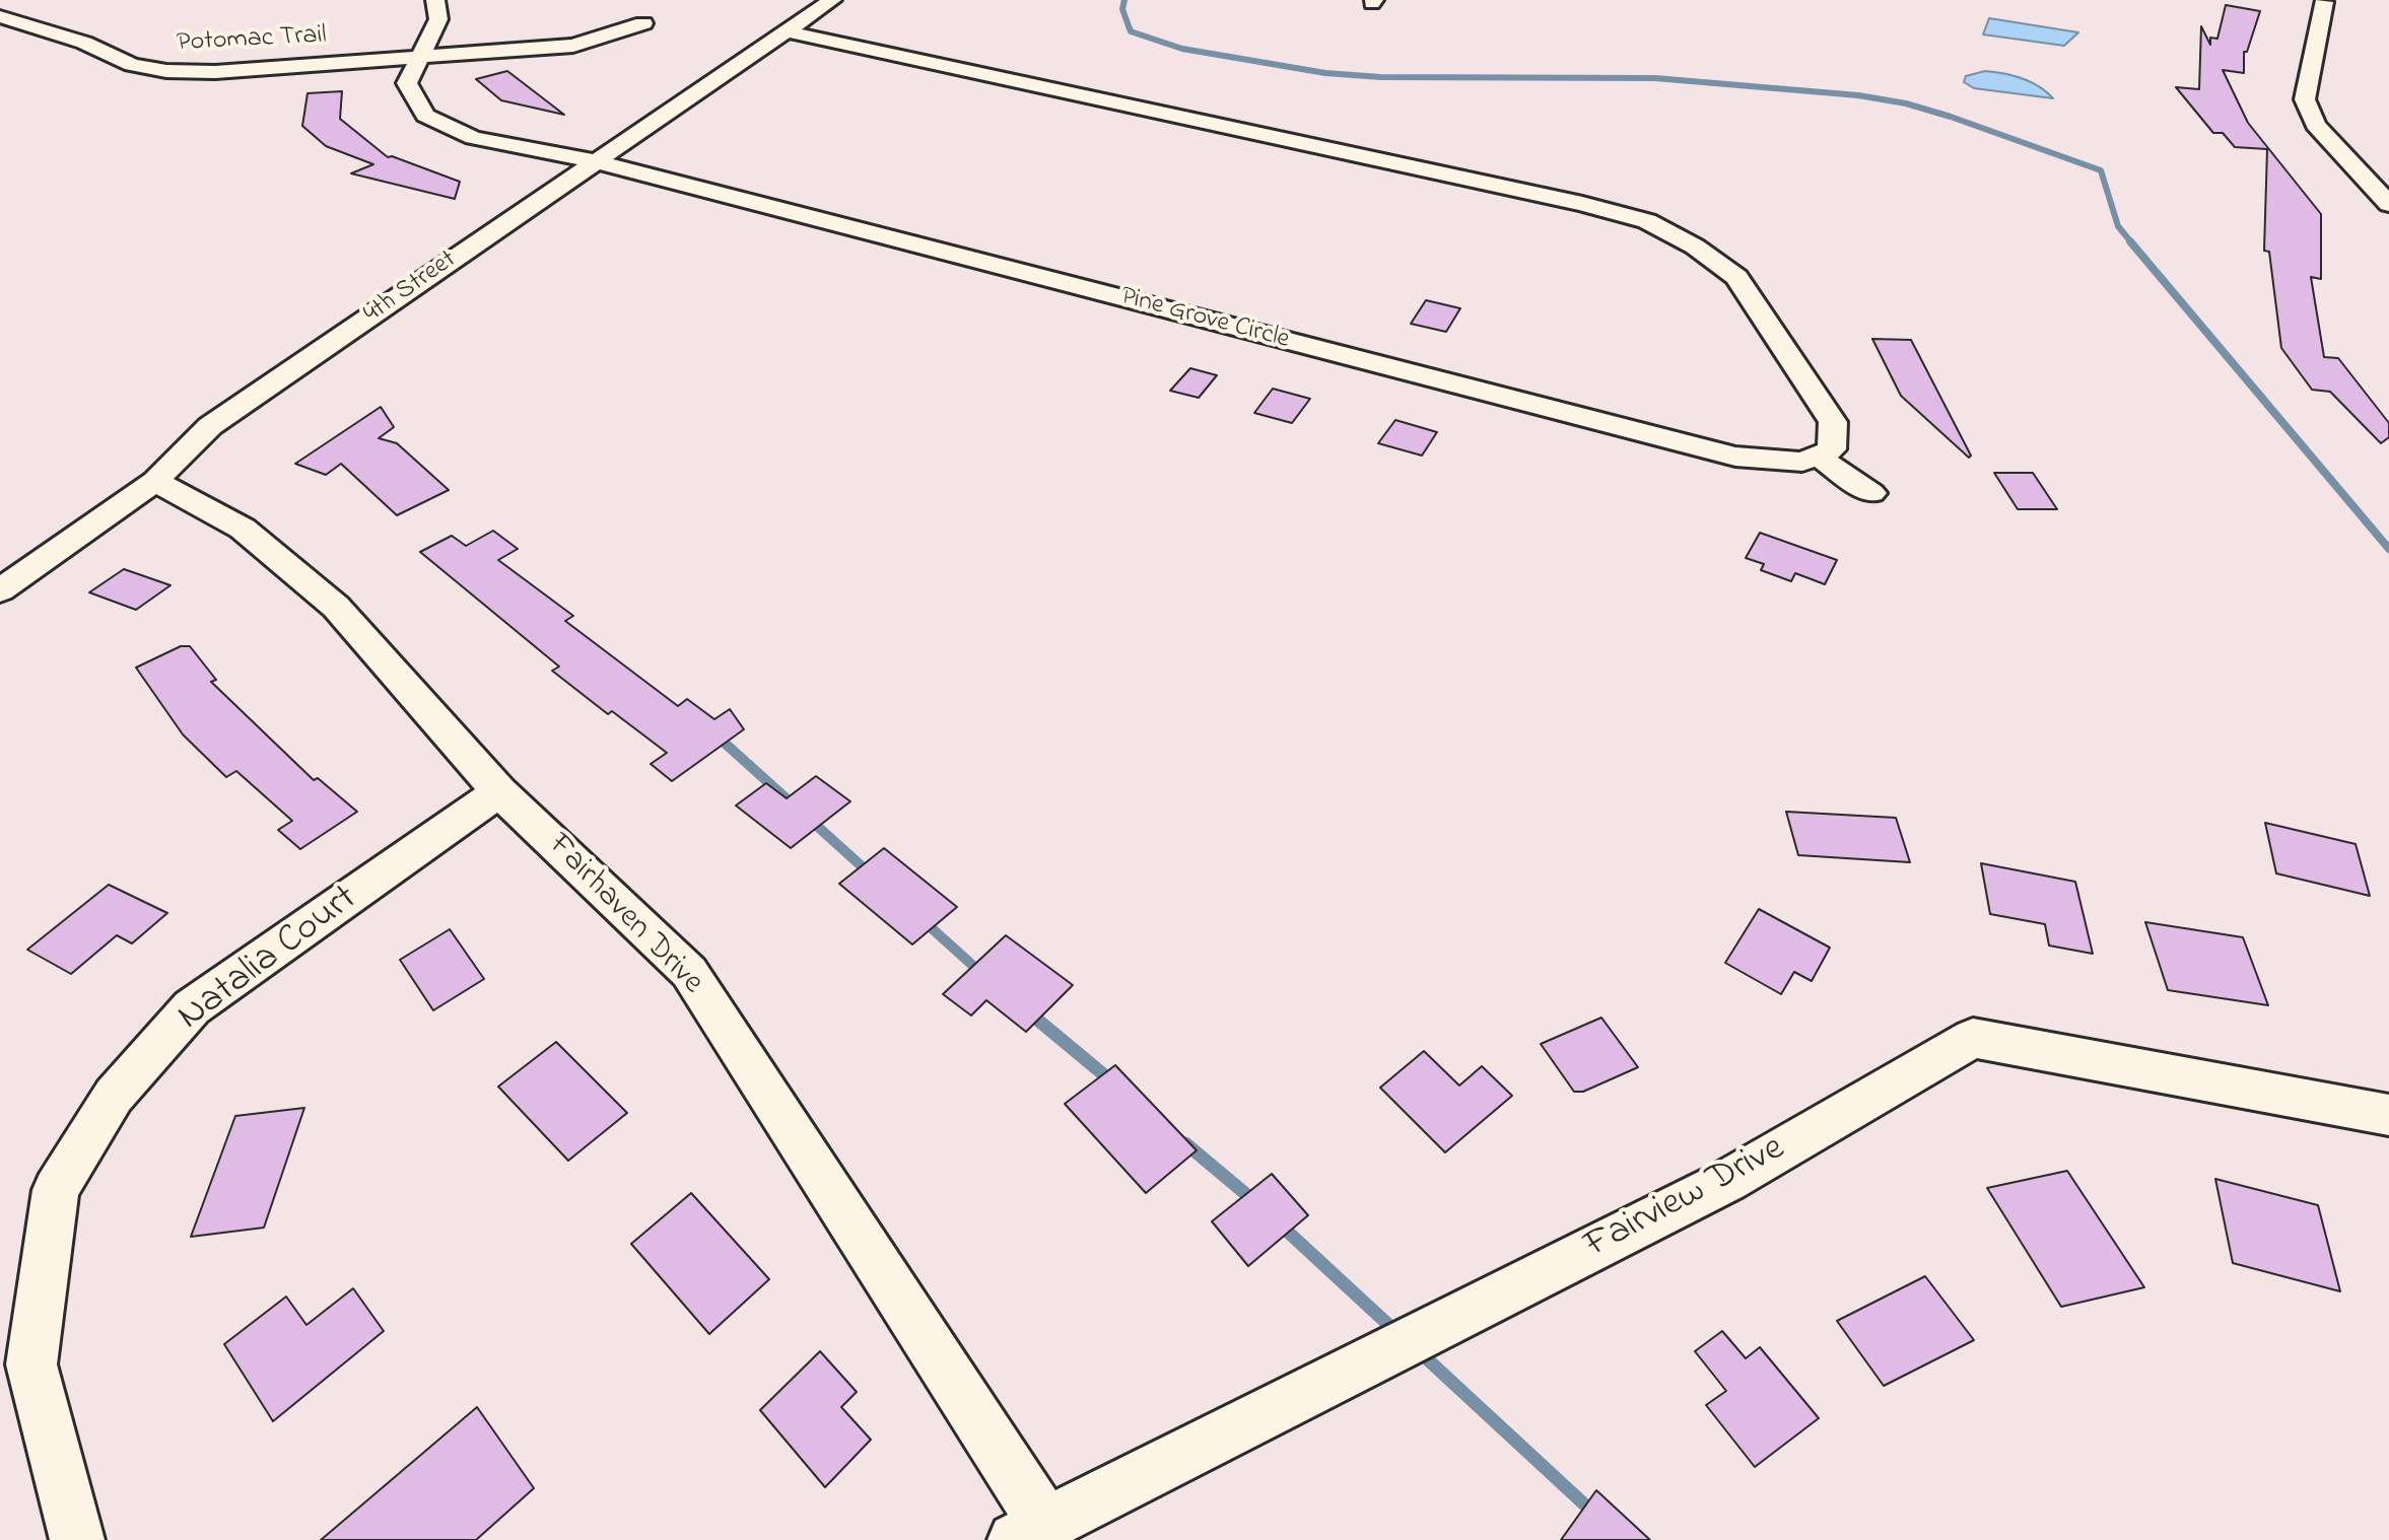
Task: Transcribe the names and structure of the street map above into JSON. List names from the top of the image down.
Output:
{
  "streets": {
    "street": [
      "Potomac Trail",
      "4th Street",
      "Pine Grove Circle",
      "Fairhaven Drive",
      "Natalia Court",
      "Fairview Drive"
    ]
  },
  "crossings": [
    ["Potomac Trail", "Pine Grove Circle"],
    ["4th Street", "Pine Grove Circle"],
    ["4th Street", "Fairhaven Drive"],
    ["Fairhaven Drive", "Natalia Court"],
    ["Fairhaven Drive", "Fairview Drive"]
  ]
}
